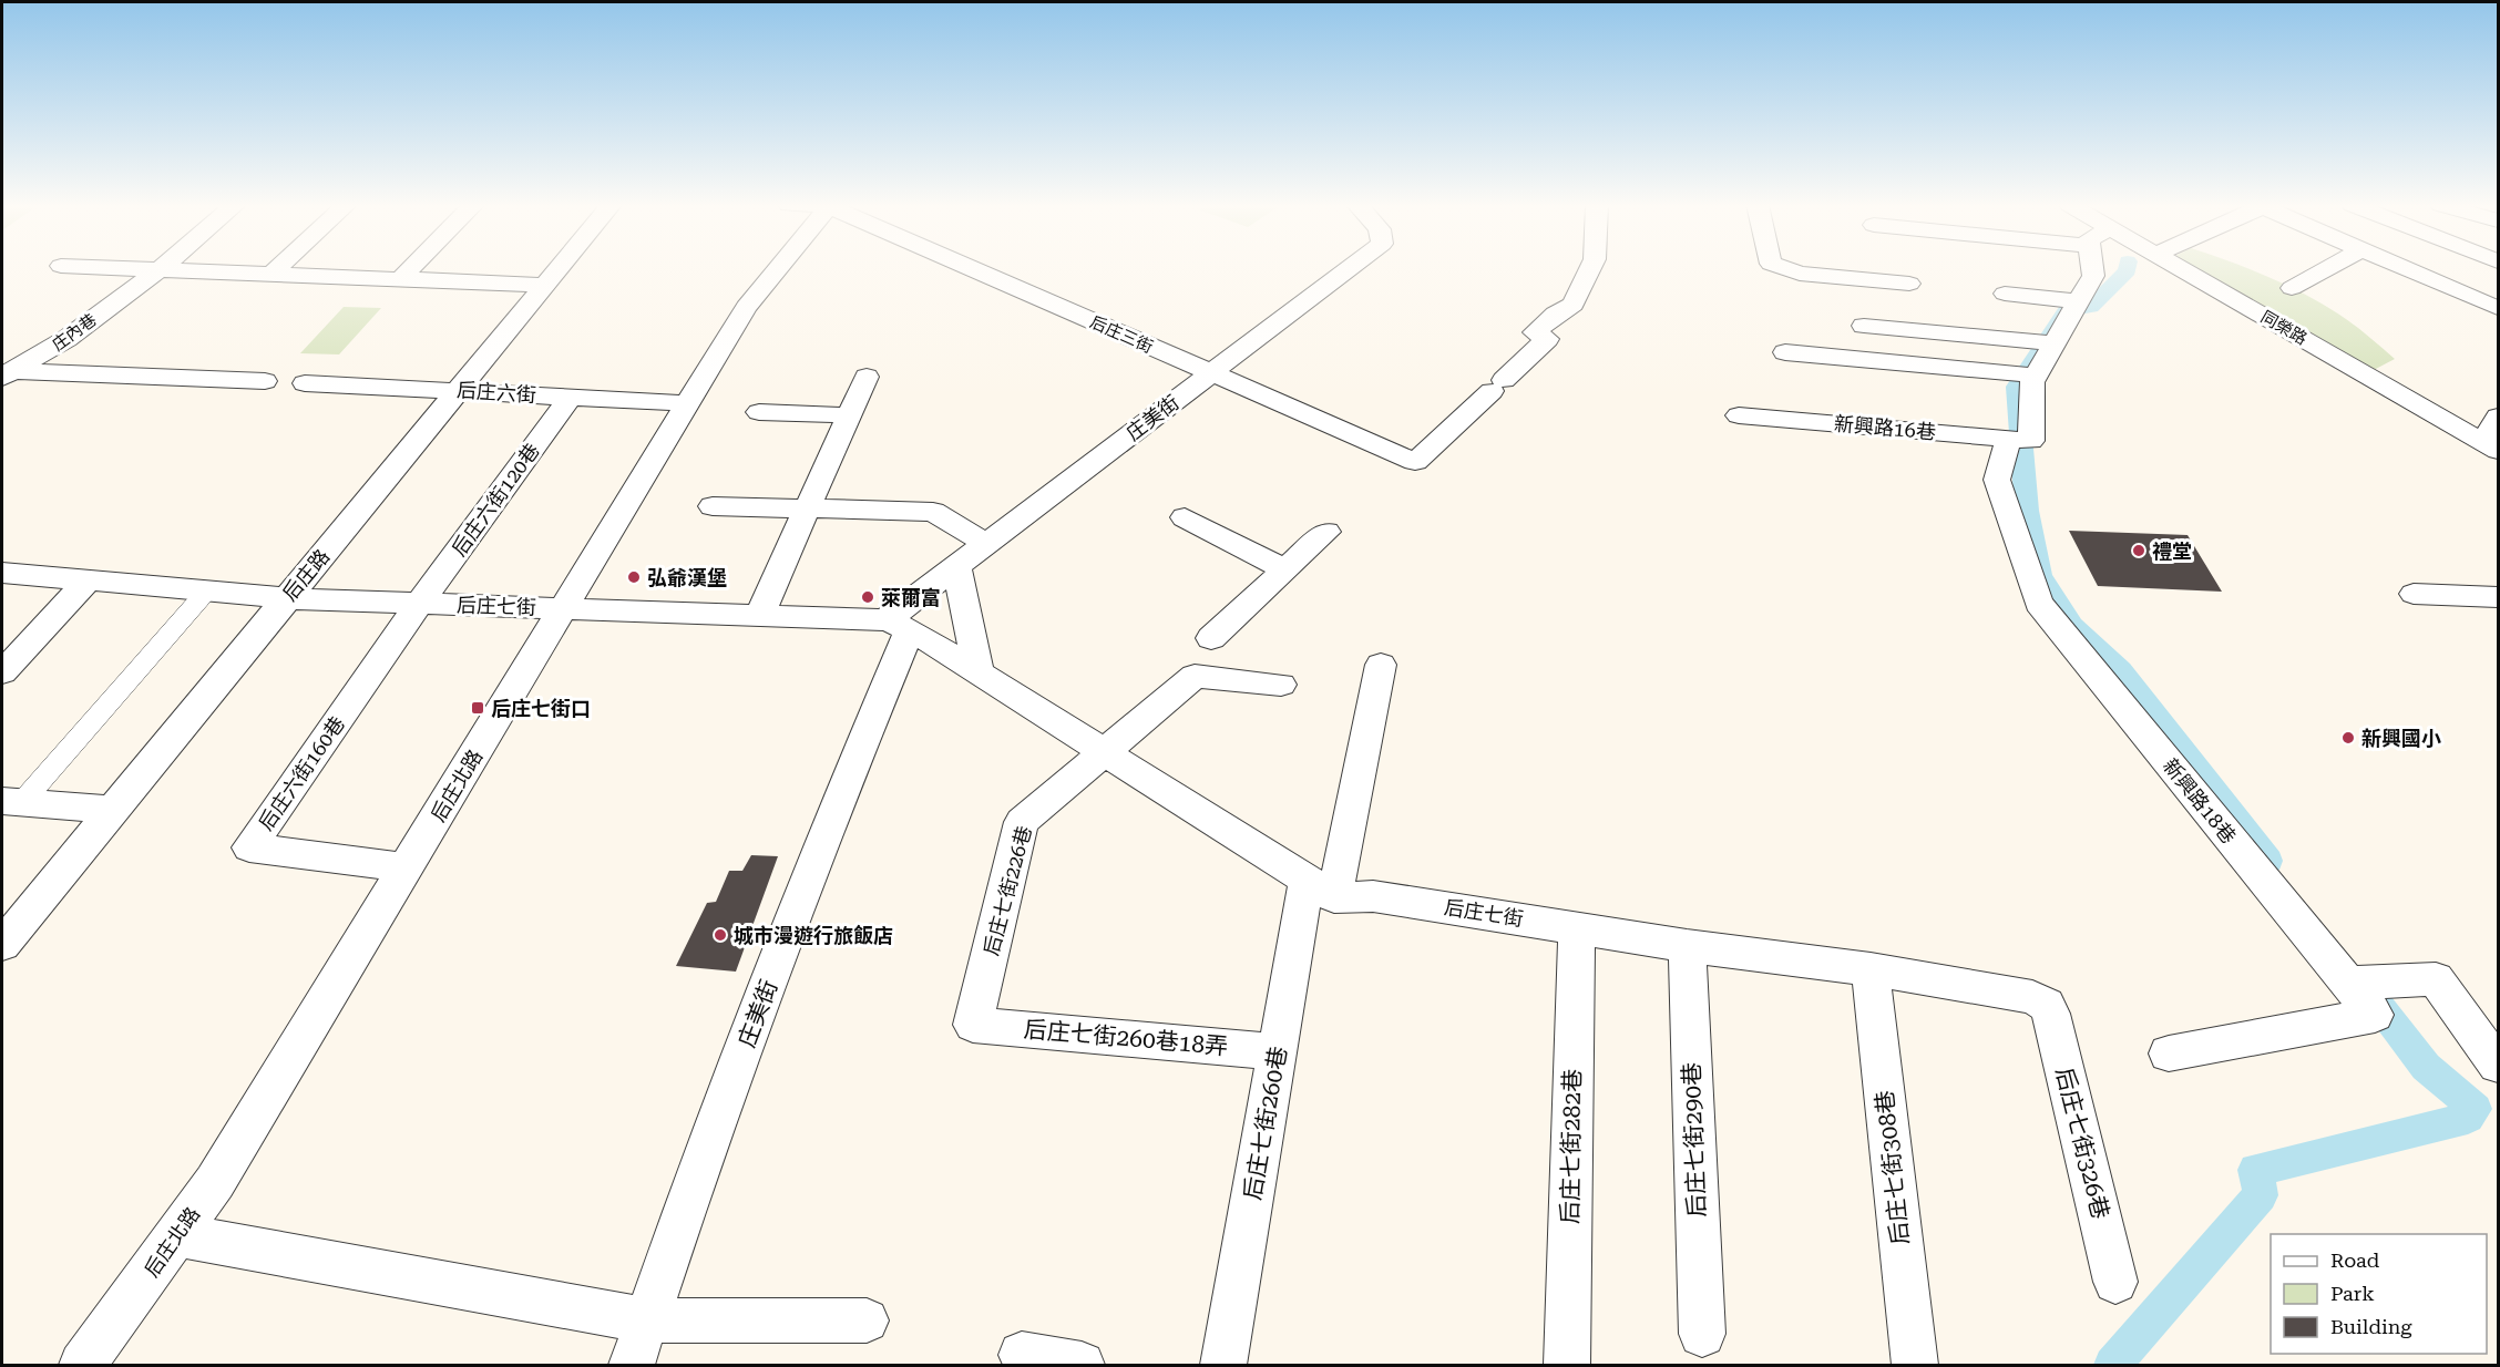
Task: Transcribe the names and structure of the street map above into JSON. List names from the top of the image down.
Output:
{
  "streets": {
    "street": [
      "同榮路",
      "庄內巷",
      "后庄三街",
      "后庄六街",
      "庄美街",
      "新興路16巷",
      "后庄六街120巷",
      "后庄路",
      "后庄七街",
      "后庄六街160巷",
      "后庄北路",
      "新興路18巷",
      "后庄七街226巷",
      "后庄七街260巷18弄",
      "后庄七街260巷",
      "后庄七街290巷",
      "后庄七街326巷",
      "后庄七街282巷",
      "后庄七街308巷"
    ]
  },
  "crossings": [
    ["后庄三街", "庄美街"],
    ["后庄六街", "后庄六街120巷"],
    ["后庄六街", "后庄路"],
    ["后庄六街", "后庄北路"],
    ["庄美街", "后庄七街"],
    ["新興路16巷", "新興路18巷"],
    ["后庄六街120巷", "后庄七街"],
    ["后庄六街120巷", "后庄六街160巷"],
    ["后庄路", "后庄七街"],
    ["后庄七街", "后庄六街160巷"],
    ["后庄七街", "后庄北路"],
    ["后庄七街", "后庄七街260巷"],
    ["后庄七街", "后庄七街290巷"],
    ["后庄七街", "后庄七街326巷"],
    ["后庄七街", "后庄七街282巷"],
    ["后庄七街", "后庄七街308巷"],
    ["后庄六街160巷", "后庄北路"],
    ["后庄七街226巷", "后庄七街260巷18弄"],
    ["后庄七街260巷18弄", "后庄七街260巷"]
  ],
  "places": {
    "other": [
      "禮堂",
      "弘爺漢堡",
      "萊爾富",
      "新興國小",
      "城市漫遊行旅飯店"
    ],
    "transit": ["后庄七街口"]
  },
  "legend": ["Road", "Park", "Building"]
}
